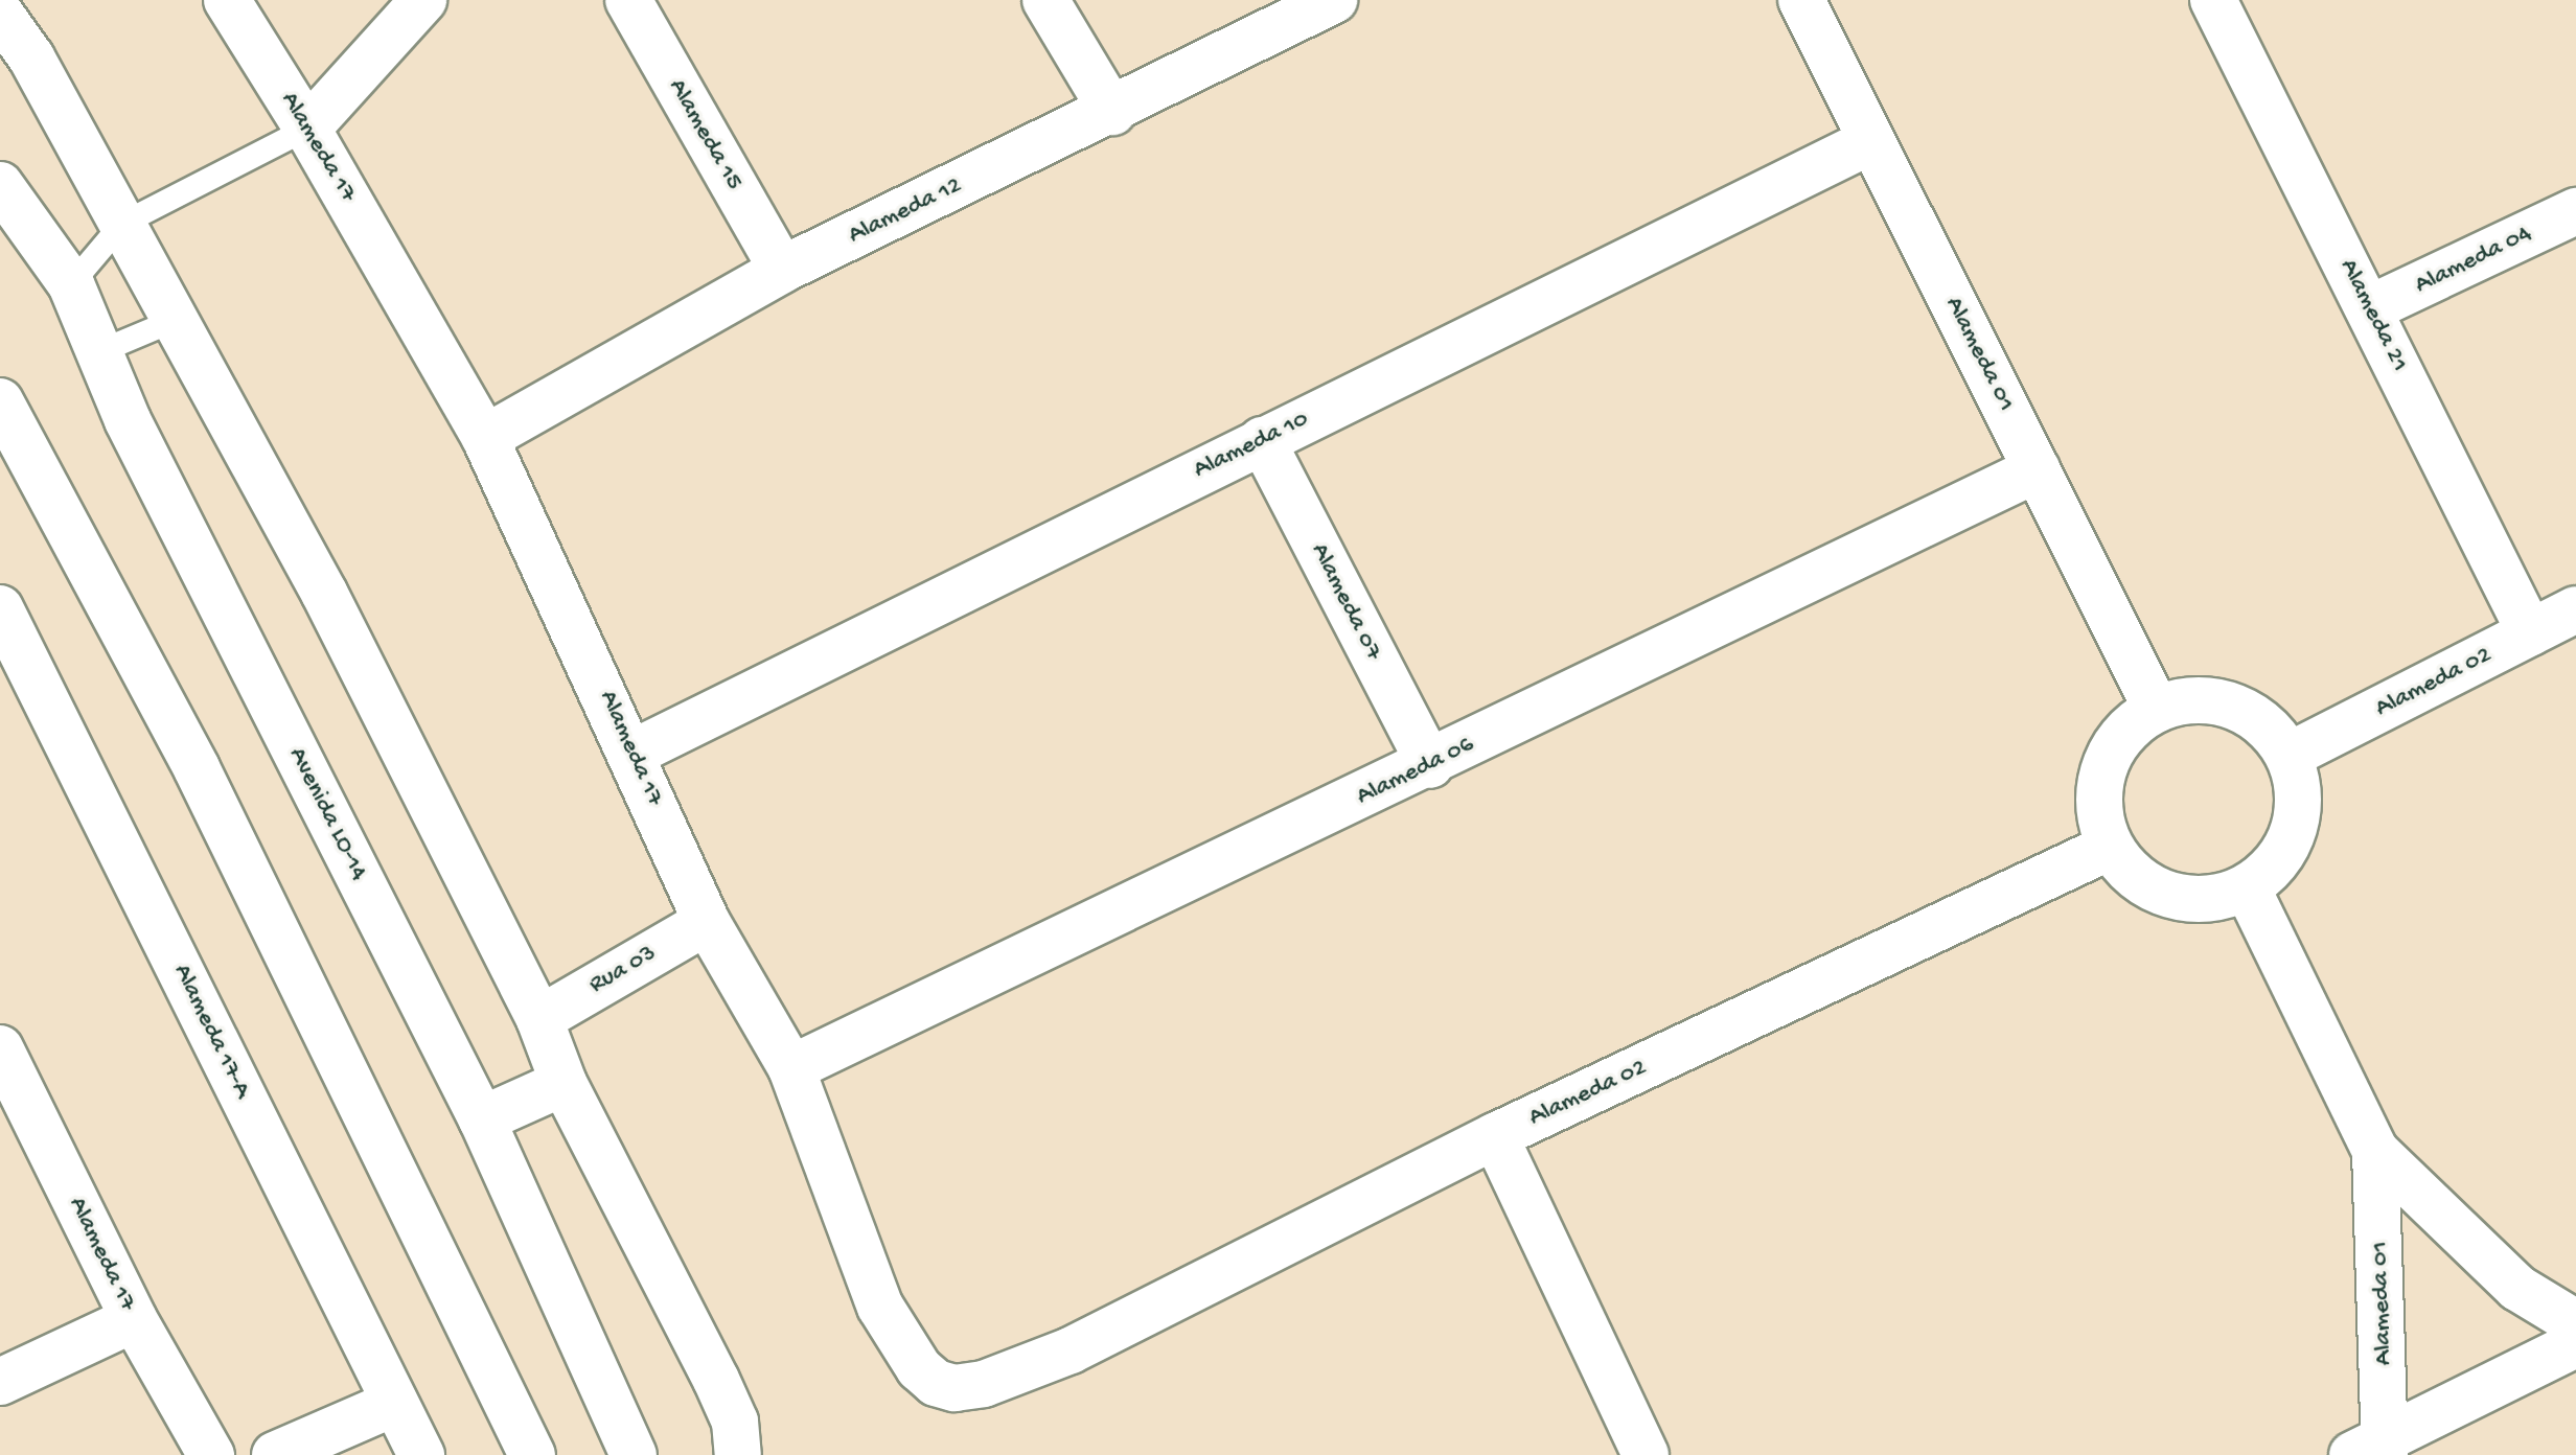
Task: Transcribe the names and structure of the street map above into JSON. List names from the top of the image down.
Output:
{
  "streets": {
    "street": [
      "Alameda 15",
      "Alameda 17",
      "Alameda 12",
      "Alameda 04",
      "Alameda 21",
      "Alameda 01",
      "Alameda 10",
      "Alameda 07",
      "Alameda 02",
      "Alameda 06",
      "Avenida LO-14",
      "Rua 03",
      "Alameda 17-A"
    ]
  },
  "crossings": [
    ["Alameda 15", "Alameda 12"],
    ["Alameda 17", "Alameda 12"],
    ["Alameda 17", "Alameda 10"],
    ["Alameda 17", "Alameda 02"],
    ["Alameda 17", "Alameda 06"],
    ["Alameda 17", "Rua 03"],
    ["Alameda 04", "Alameda 21"],
    ["Alameda 21", "Alameda 02"],
    ["Alameda 01", "Alameda 10"],
    ["Alameda 01", "Alameda 02"],
    ["Alameda 01", "Alameda 06"],
    ["Alameda 10", "Alameda 07"],
    ["Alameda 07", "Alameda 06"]
  ]
}
